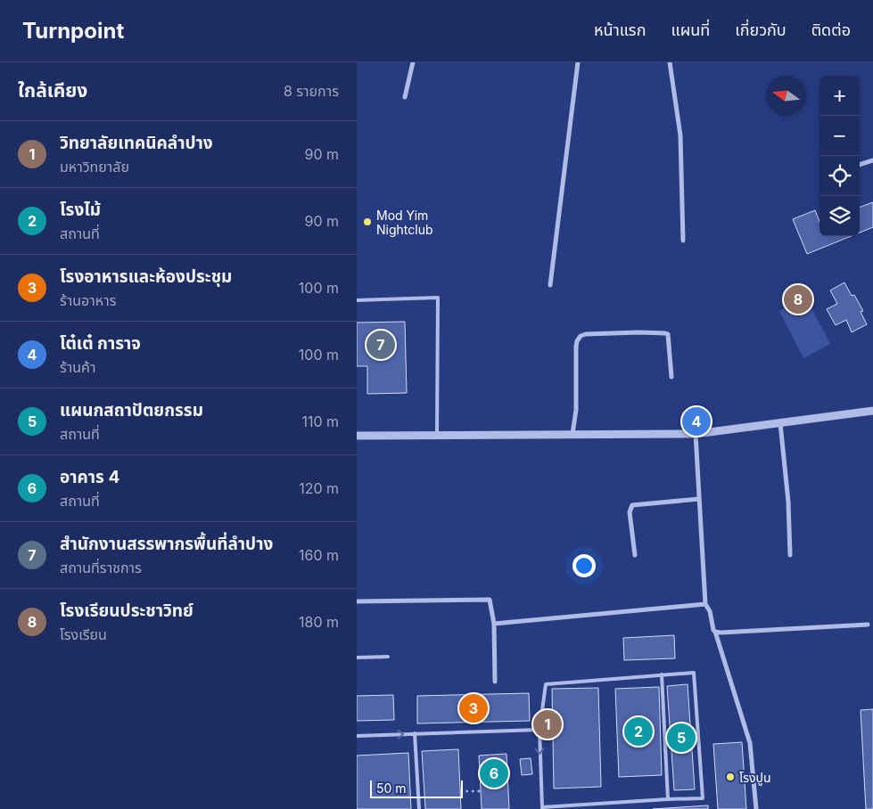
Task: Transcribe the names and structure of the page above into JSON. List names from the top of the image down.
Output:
{
  "places": ["Mod Yim Nightclub", "โรงปูน"],
  "scale_bar": "50 m",
  "north": "left",
  "page": {
    "header": "Turnpoint",
    "nav": [
      "หน้าแรก",
      "แผนที่",
      "เกี่ยวกับ",
      "ติดต่อ"
    ],
    "heading": ["ใกล้เคียง", "8 รายการ"],
    "map_buttons": ["+", "−"],
    "list": [
      {
        "mark": "1",
        "name": "วิทยาลัยเทคนิคลำปาง",
        "note": "มหาวิทยาลัย",
        "value": "90 m"
      },
      {
        "mark": "2",
        "name": "โรงไม้",
        "note": "สถานที่",
        "value": "90 m"
      },
      {
        "mark": "3",
        "name": "โรงอาหารและห้องประชุม",
        "note": "ร้านอาหาร",
        "value": "100 m"
      },
      {
        "mark": "4",
        "name": "โต๋เต๋ การาจ",
        "note": "ร้านค้า",
        "value": "100 m"
      },
      {
        "mark": "5",
        "name": "แผนกสถาปัตยกรรม",
        "note": "สถานที่",
        "value": "110 m"
      },
      {
        "mark": "6",
        "name": "อาคาร 4",
        "note": "สถานที่",
        "value": "120 m"
      },
      {
        "mark": "7",
        "name": "สำนักงานสรรพากรพื้นที่ลำปาง",
        "note": "สถานที่ราชการ",
        "value": "160 m"
      },
      {
        "mark": "8",
        "name": "โรงเรียนประชาวิทย์",
        "note": "โรงเรียน",
        "value": "180 m"
      }
    ],
    "pins": [
      "8",
      "7",
      "4",
      "3",
      "1",
      "2",
      "5",
      "6"
    ],
    "scale": "50 m"
  }
}
